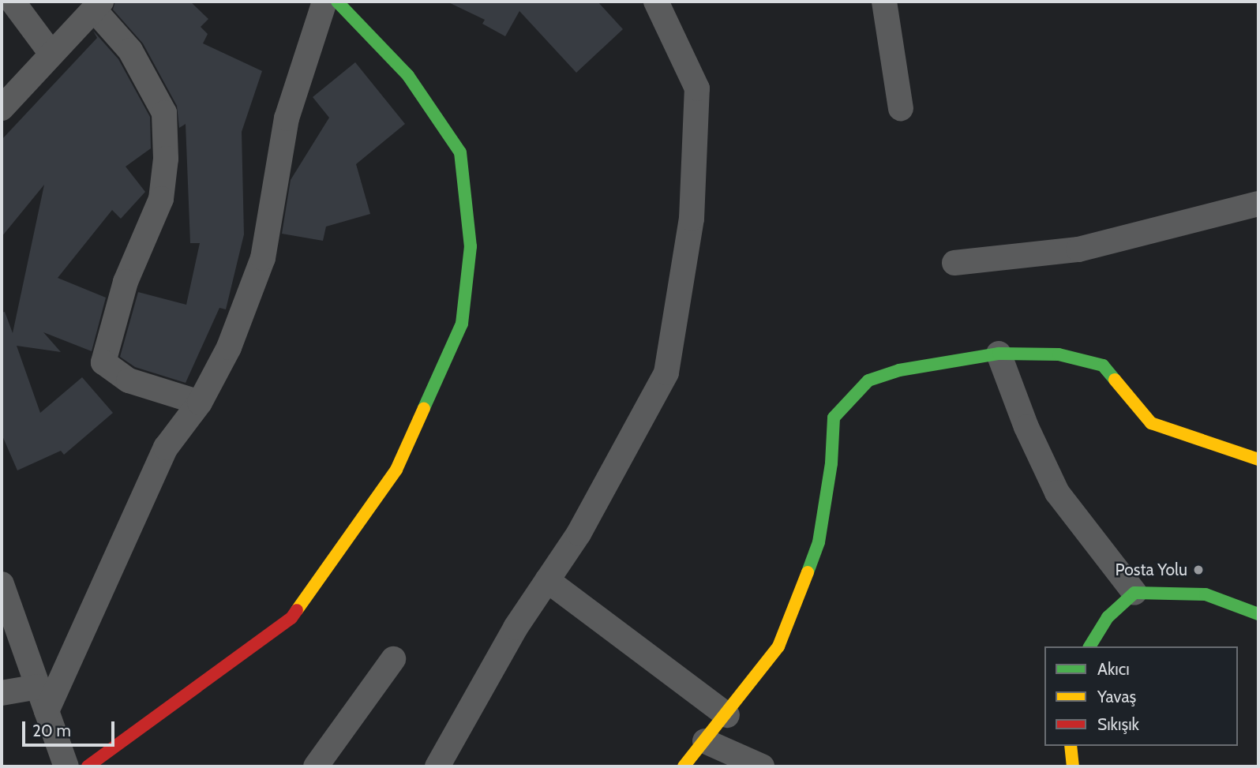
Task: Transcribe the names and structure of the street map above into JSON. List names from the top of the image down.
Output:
{
  "places": ["Posta Yolu"],
  "legend": ["Akıcı", "Yavaş", "Sıkışık"],
  "scale_bar": "20 m"
}
